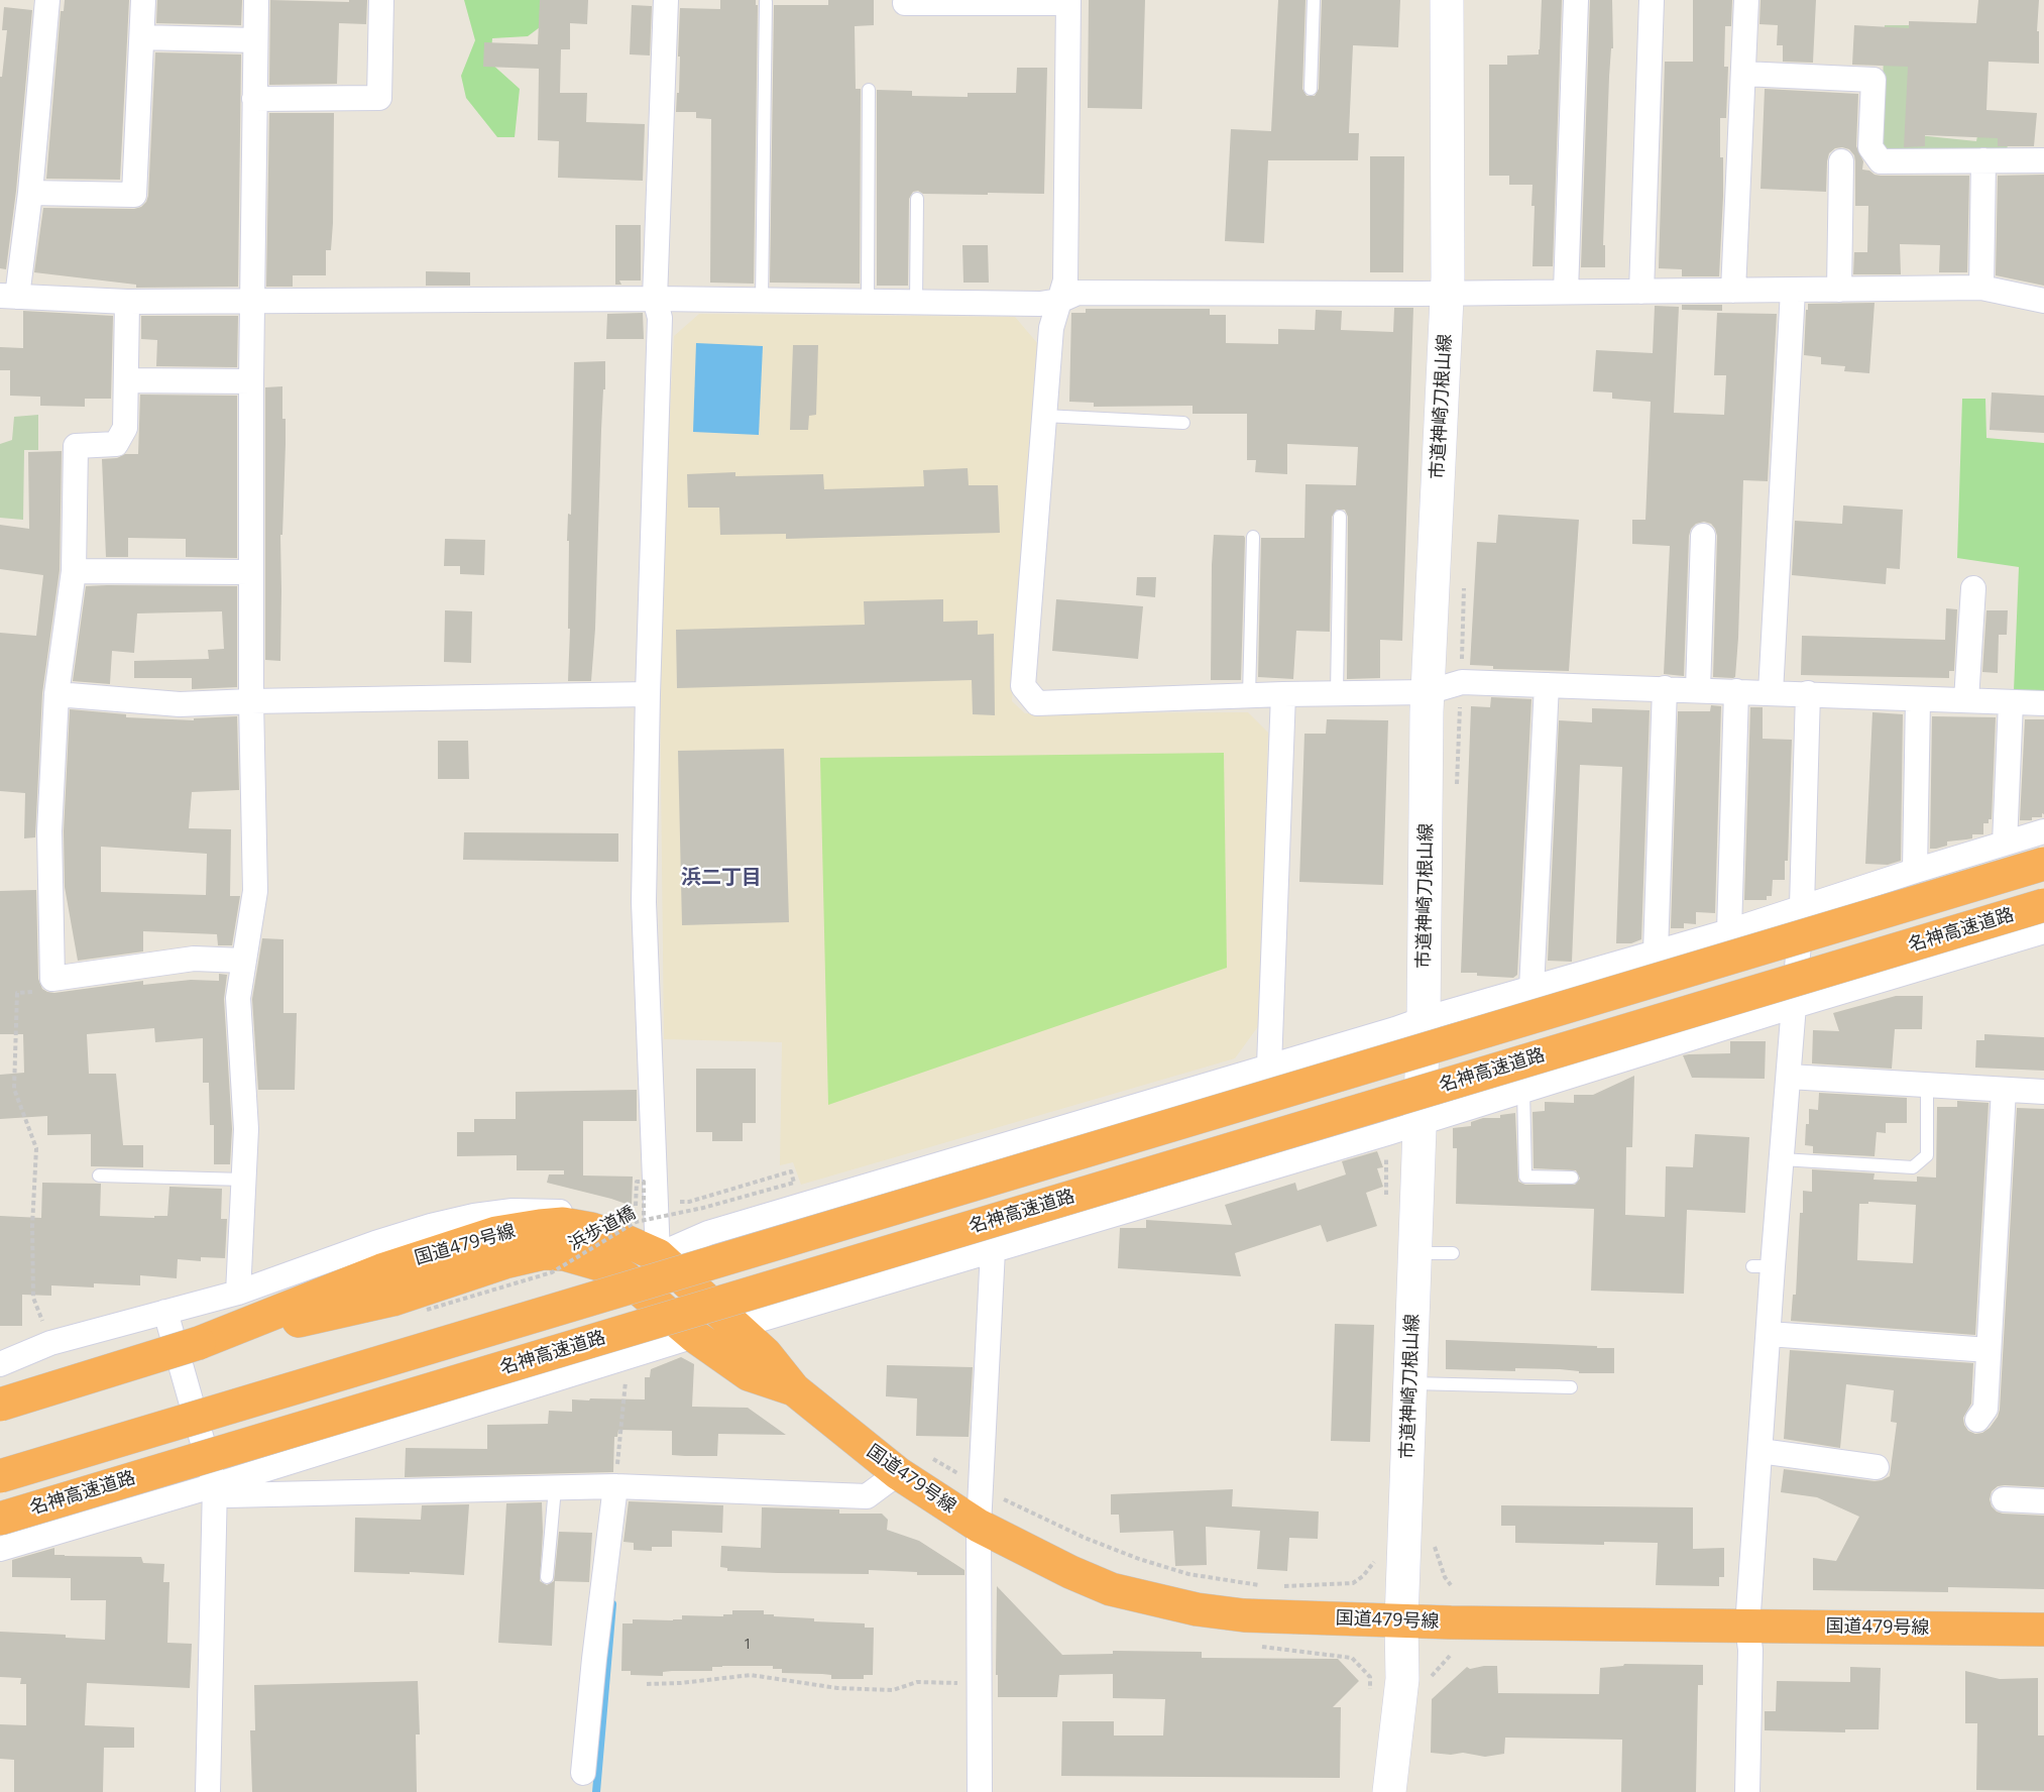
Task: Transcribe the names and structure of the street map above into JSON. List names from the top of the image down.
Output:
{
  "streets": {
    "highway": ["名神高速道路", "国道479号線"],
    "street": ["市道神崎刀根山線"],
    "path": ["浜歩道橋"]
  },
  "crossings": [
    ["市道神崎刀根山線", "国道479号線"]
  ],
  "districts": ["浜二丁目"],
  "house_numbers": ["1"]
}
